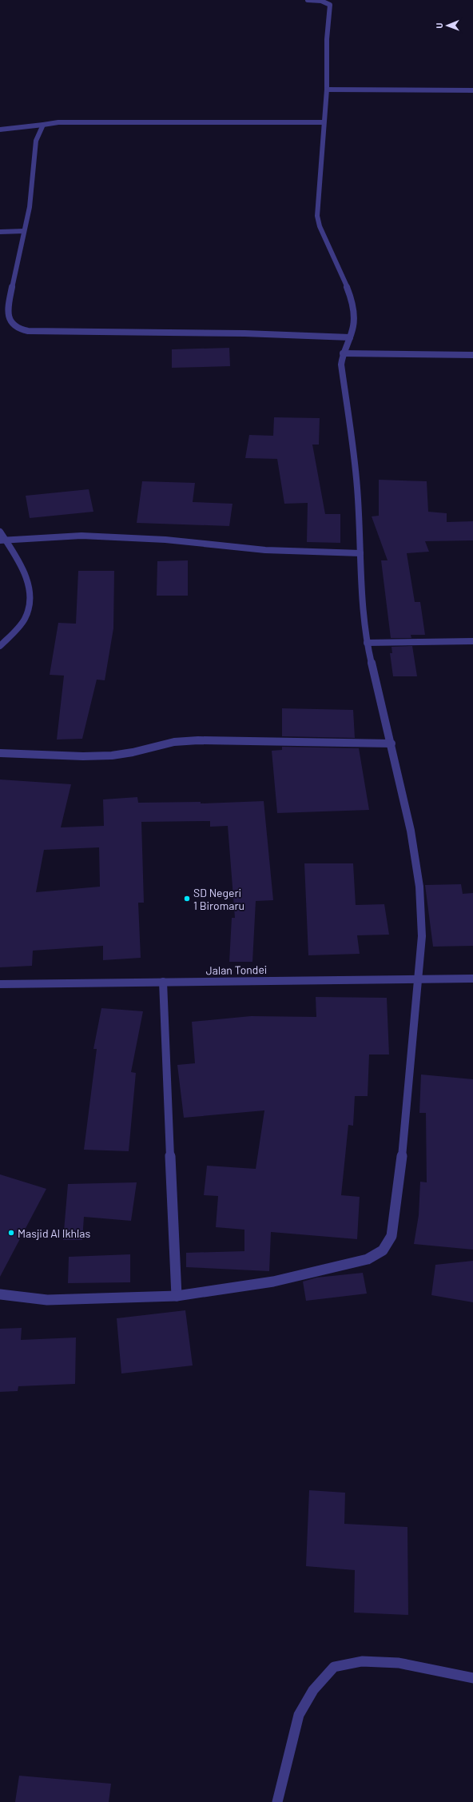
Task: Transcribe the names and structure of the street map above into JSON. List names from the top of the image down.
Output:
{
  "streets": {
    "street": ["Jalan Tondei"]
  },
  "places": ["SD Negeri 1 Biromaru", "Masjid Al Ikhlas"],
  "north": "left"
}
